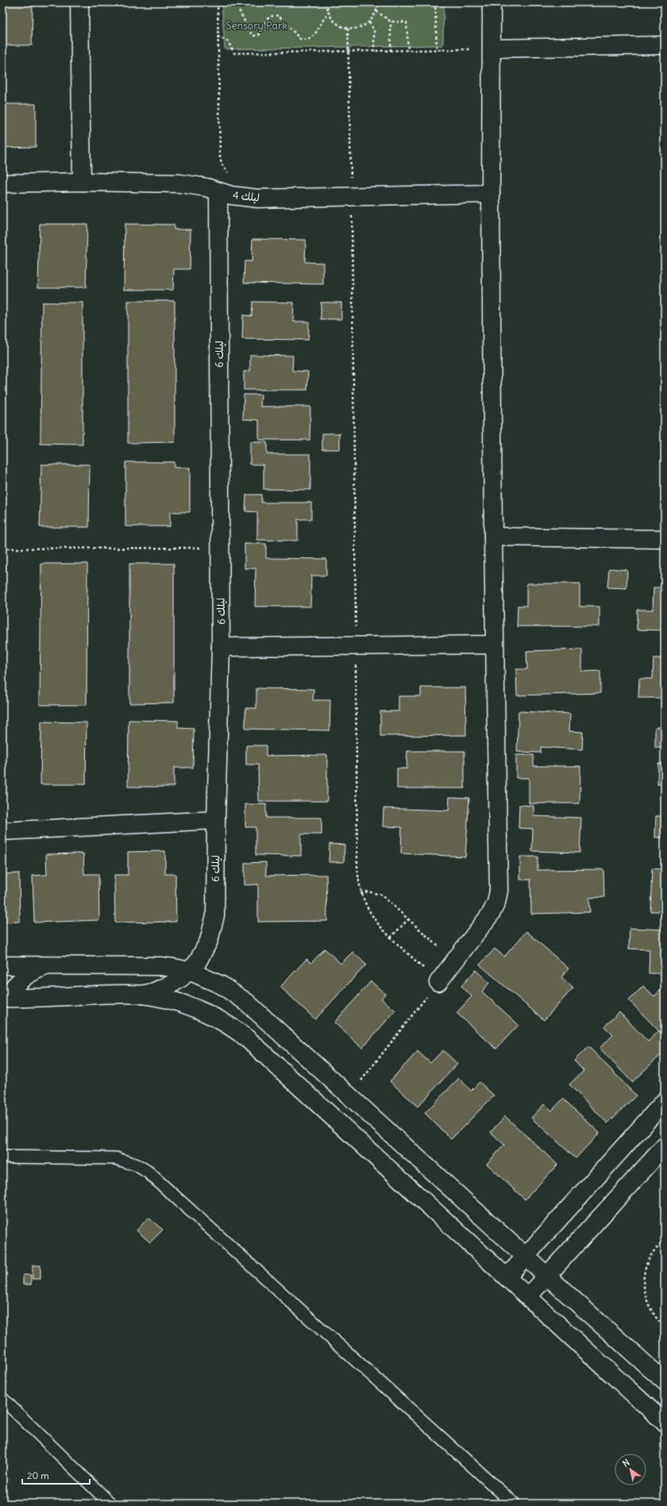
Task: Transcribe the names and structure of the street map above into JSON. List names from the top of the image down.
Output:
{
  "streets": {
    "street": ["ليلك 4", "ليلك 6"]
  },
  "crossings": [
    ["ليلك 4", "ليلك 6"]
  ],
  "parks": ["Sensory Park"],
  "scale_bar": "20 m",
  "north": "top left"
}
